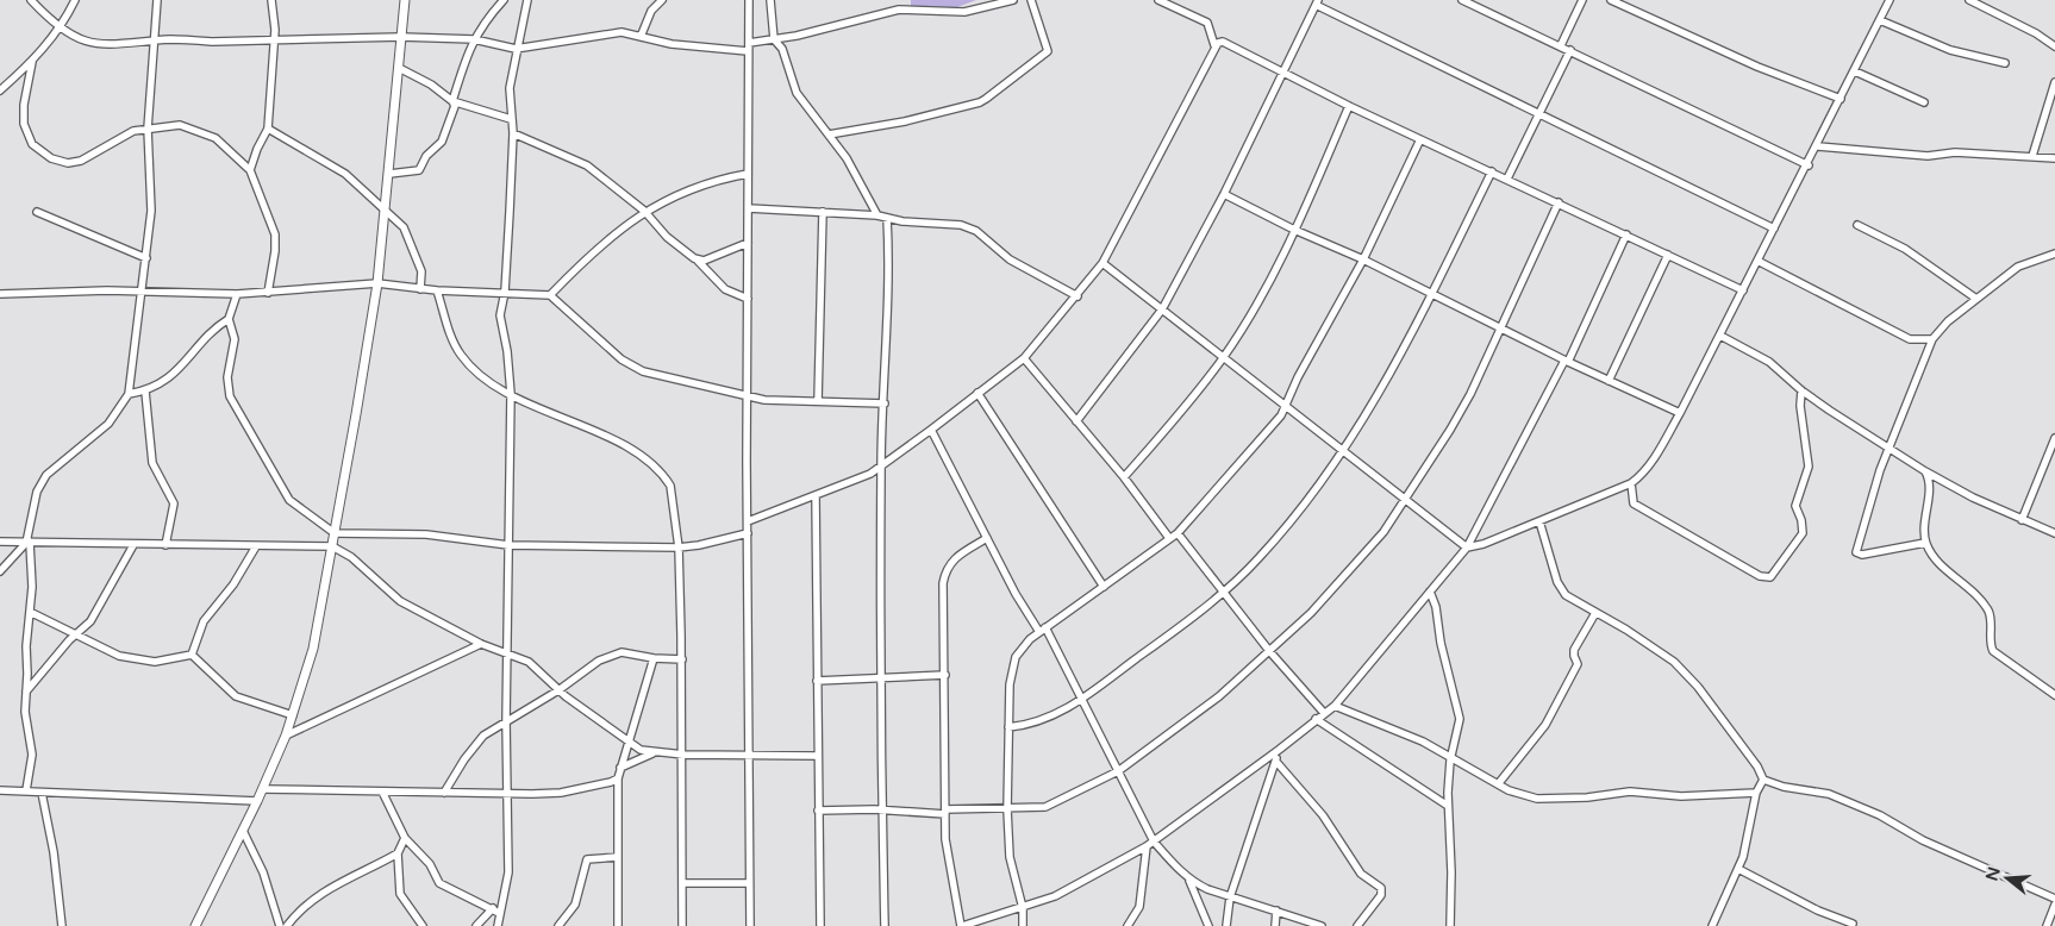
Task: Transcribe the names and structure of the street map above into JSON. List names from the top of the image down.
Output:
{
  "north": "left"
}
